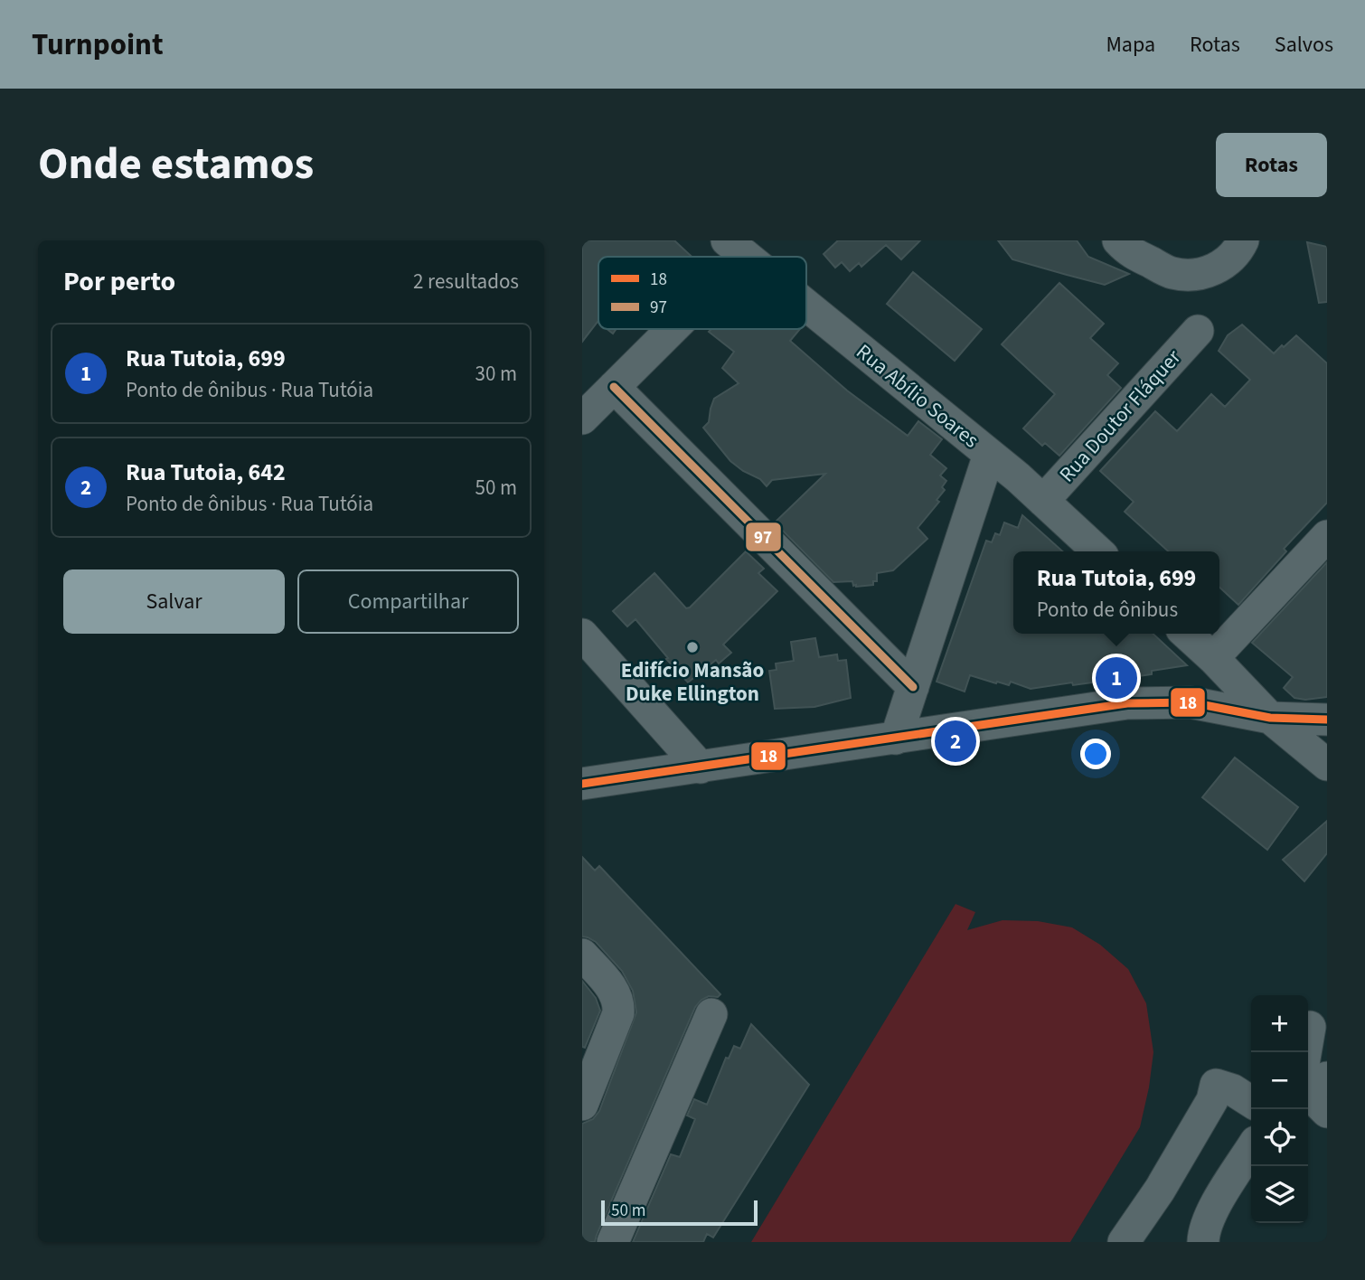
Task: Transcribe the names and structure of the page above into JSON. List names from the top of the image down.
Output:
{
  "streets": {
    "street": ["Rua Abílio Soares", "Rua Doutor Fláquer"]
  },
  "crossings": [
    ["Rua Abílio Soares", "Rua Doutor Fláquer"]
  ],
  "places": ["Edifício Mansão Duke Ellington"],
  "lines": ["transit line 97", "transit line 18"],
  "legend": ["18", "97"],
  "scale_bar": "50 m",
  "page": {
    "header": "Turnpoint",
    "nav": ["Mapa", "Rotas", "Salvos"],
    "title": "Onde estamos",
    "buttons": [
      "Rotas",
      ["Salvar", "Compartilhar"]
    ],
    "heading": ["Por perto", "2 resultados"],
    "list": [
      {
        "mark": "1",
        "name": "Rua Tutoia, 699",
        "note": "Ponto de ônibus · Rua Tutóia",
        "value": "30 m"
      },
      {
        "mark": "2",
        "name": "Rua Tutoia, 642",
        "note": "Ponto de ônibus · Rua Tutóia",
        "value": "50 m"
      }
    ],
    "popup": ["Rua Tutoia, 699", "Ponto de ônibus"],
    "pins": ["1", "2"],
    "map_buttons": ["+", "−"],
    "scale": "50 m"
  }
}
